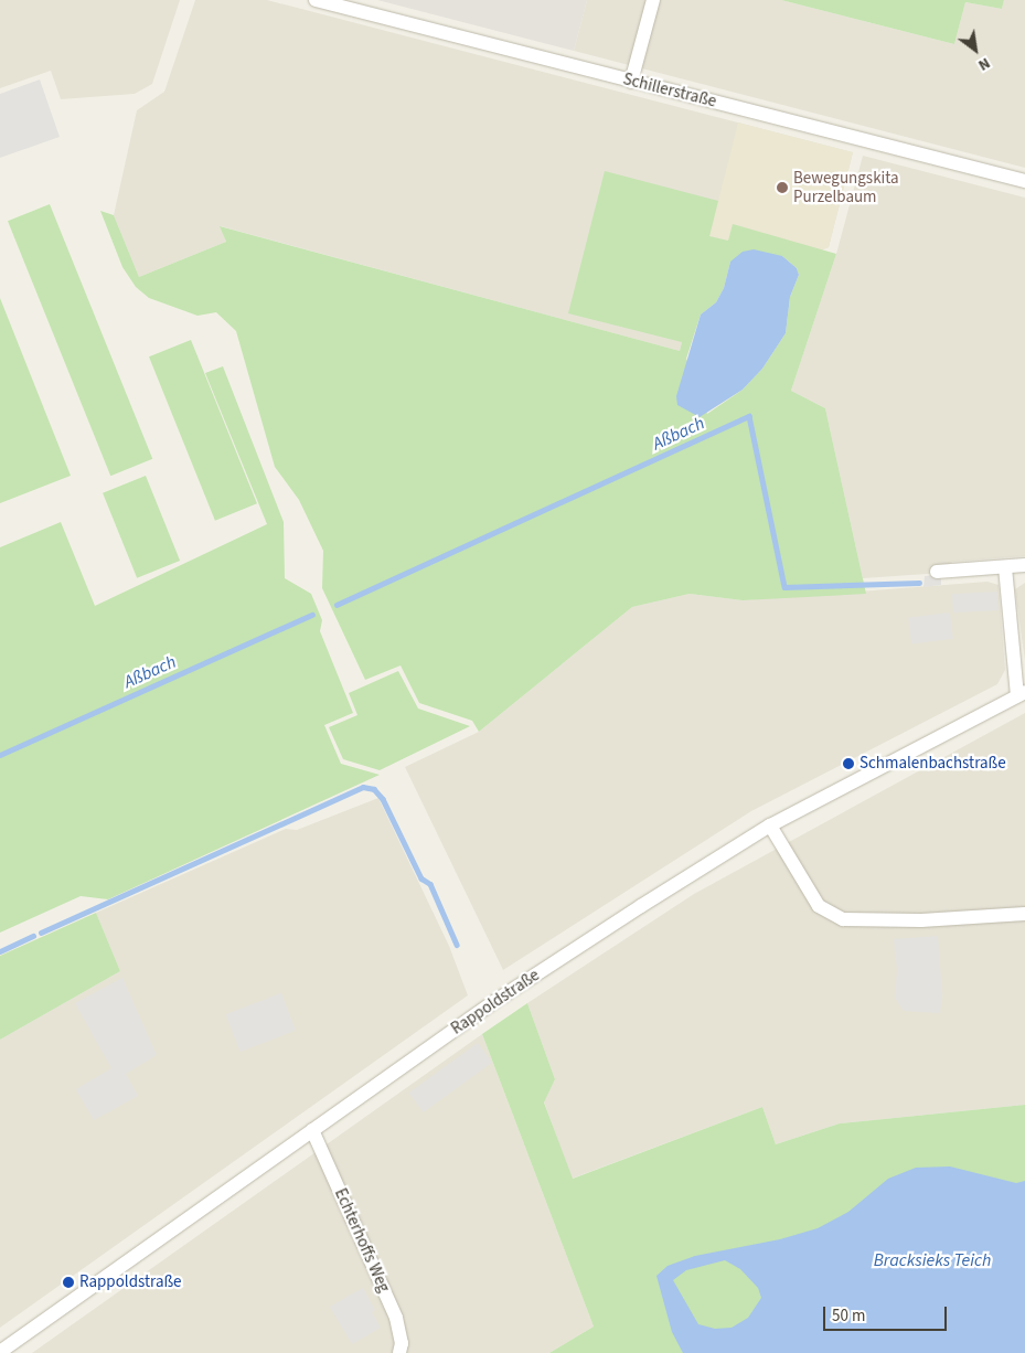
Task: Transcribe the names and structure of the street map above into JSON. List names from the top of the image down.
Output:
{
  "streets": {
    "street": ["Schillerstraße", "Rappoldstraße", "Echterhoffs Weg"]
  },
  "crossings": [
    ["Rappoldstraße", "Echterhoffs Weg"]
  ],
  "water": ["Aßbach", "Bracksieks Teich"],
  "places": ["Bewegungskita Purzelbaum", "Schmalenbachstraße", "Rappoldstraße"],
  "scale_bar": "50 m",
  "north": "bottom right"
}
